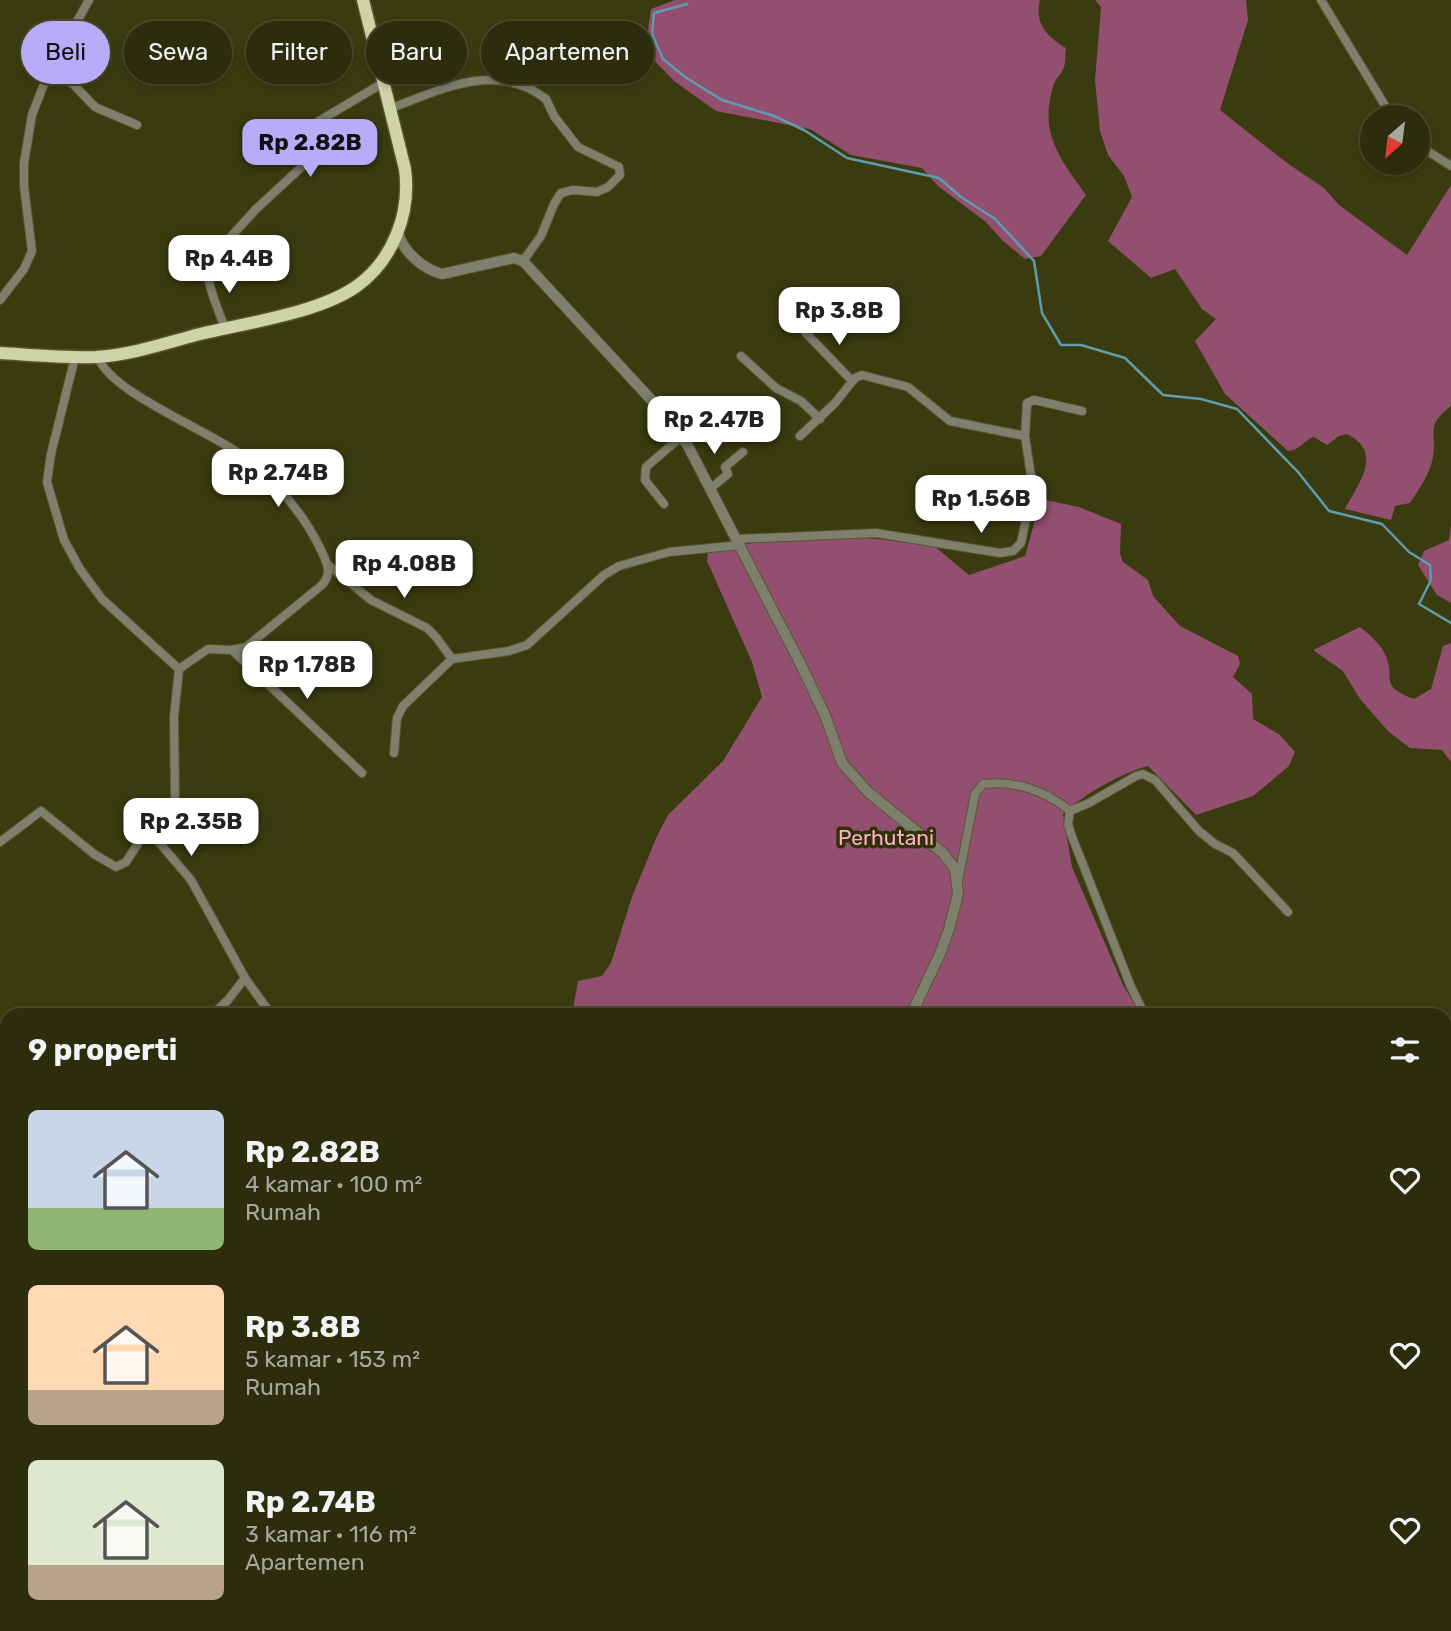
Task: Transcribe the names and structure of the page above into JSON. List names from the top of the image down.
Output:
{
  "parks": ["Perhutani"],
  "north": "bottom left",
  "page": {
    "chip": [
      "Beli",
      "Sewa",
      "Filter",
      "Baru",
      "Apartemen"
    ],
    "price": [
      "Rp 2.82B",
      "Rp 4.4B",
      "Rp 3.8B",
      "Rp 2.47B",
      "Rp 2.74B",
      "Rp 1.56B",
      "Rp 4.08B",
      "Rp 1.78B",
      "Rp 2.35B"
    ],
    "heading": "9 properti",
    "list": [
      {
        "name": "Rp 2.82B",
        "note": "4 kamar · 100 m² · Rumah"
      },
      {
        "name": "Rp 3.8B",
        "note": "5 kamar · 153 m² · Rumah"
      },
      {
        "name": "Rp 2.74B",
        "note": "3 kamar · 116 m² · Apartemen"
      }
    ]
  }
}
